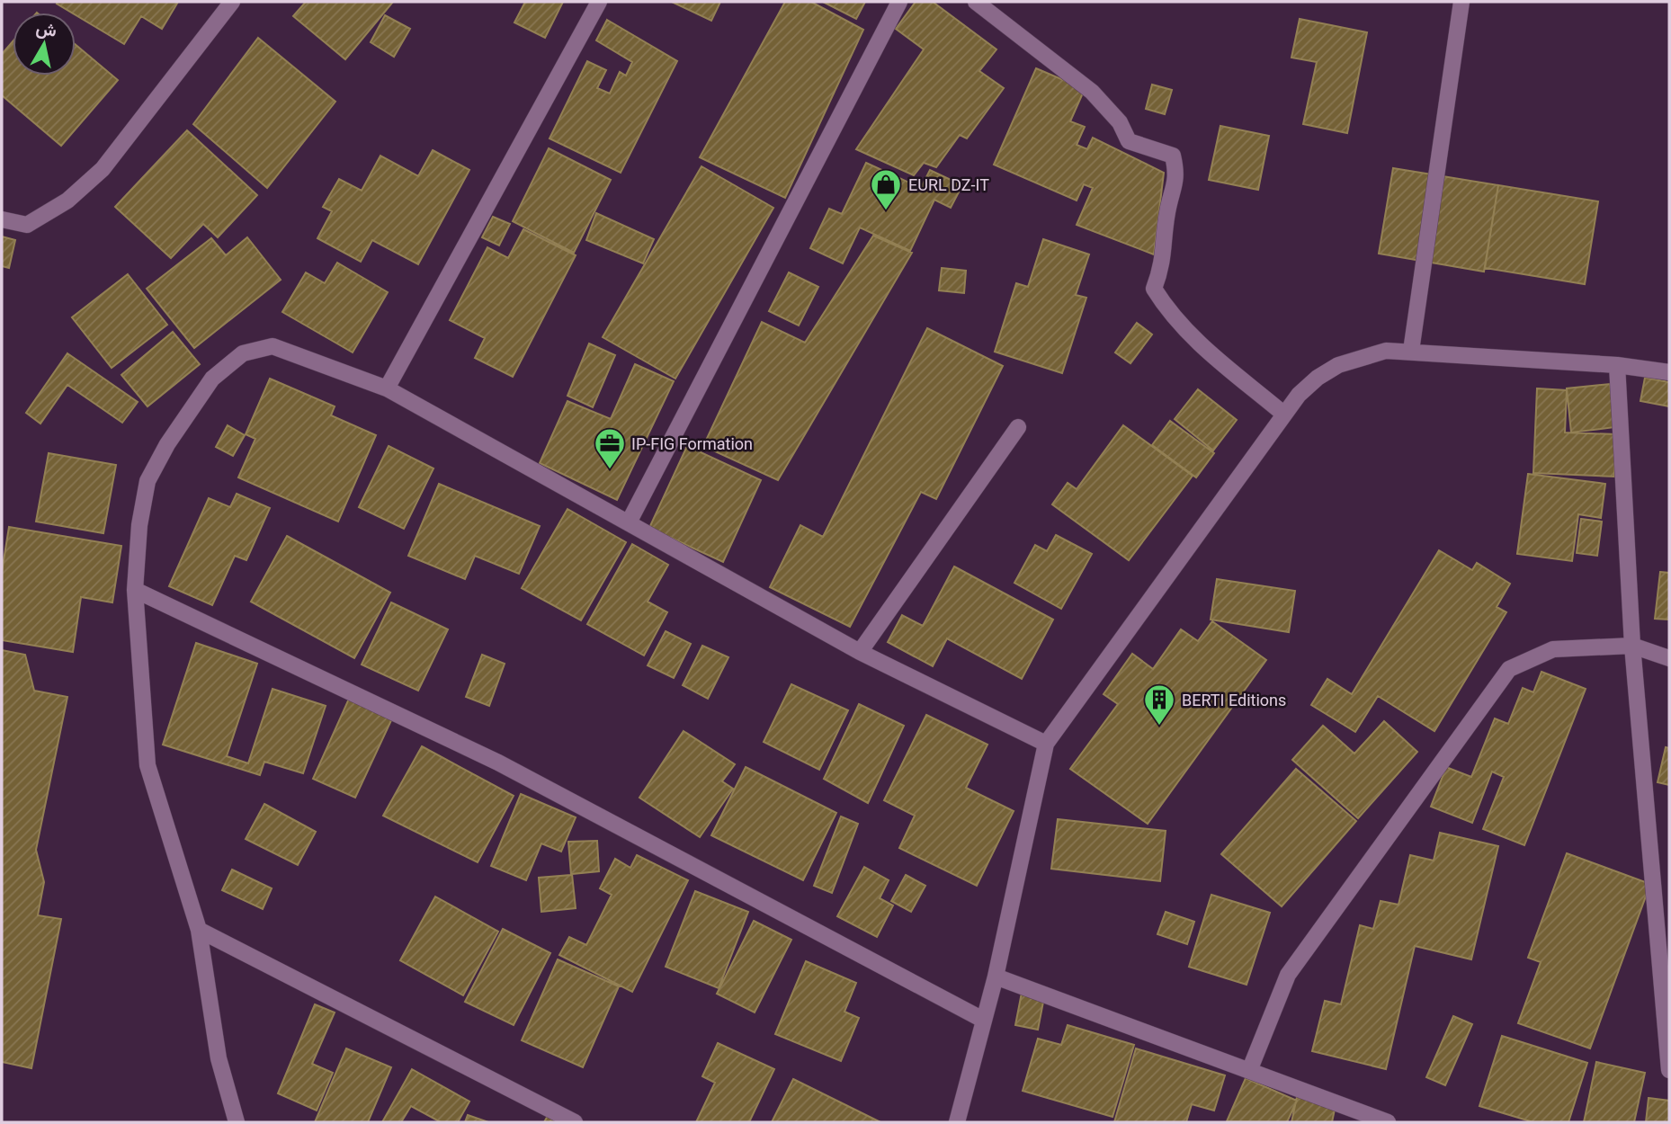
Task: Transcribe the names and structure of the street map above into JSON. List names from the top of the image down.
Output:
{
  "places": {
    "shop": ["EURL DZ-IT"],
    "office": ["IP-FIG Formation"],
    "building": ["BERTI Editions"]
  },
  "north": "top"
}
